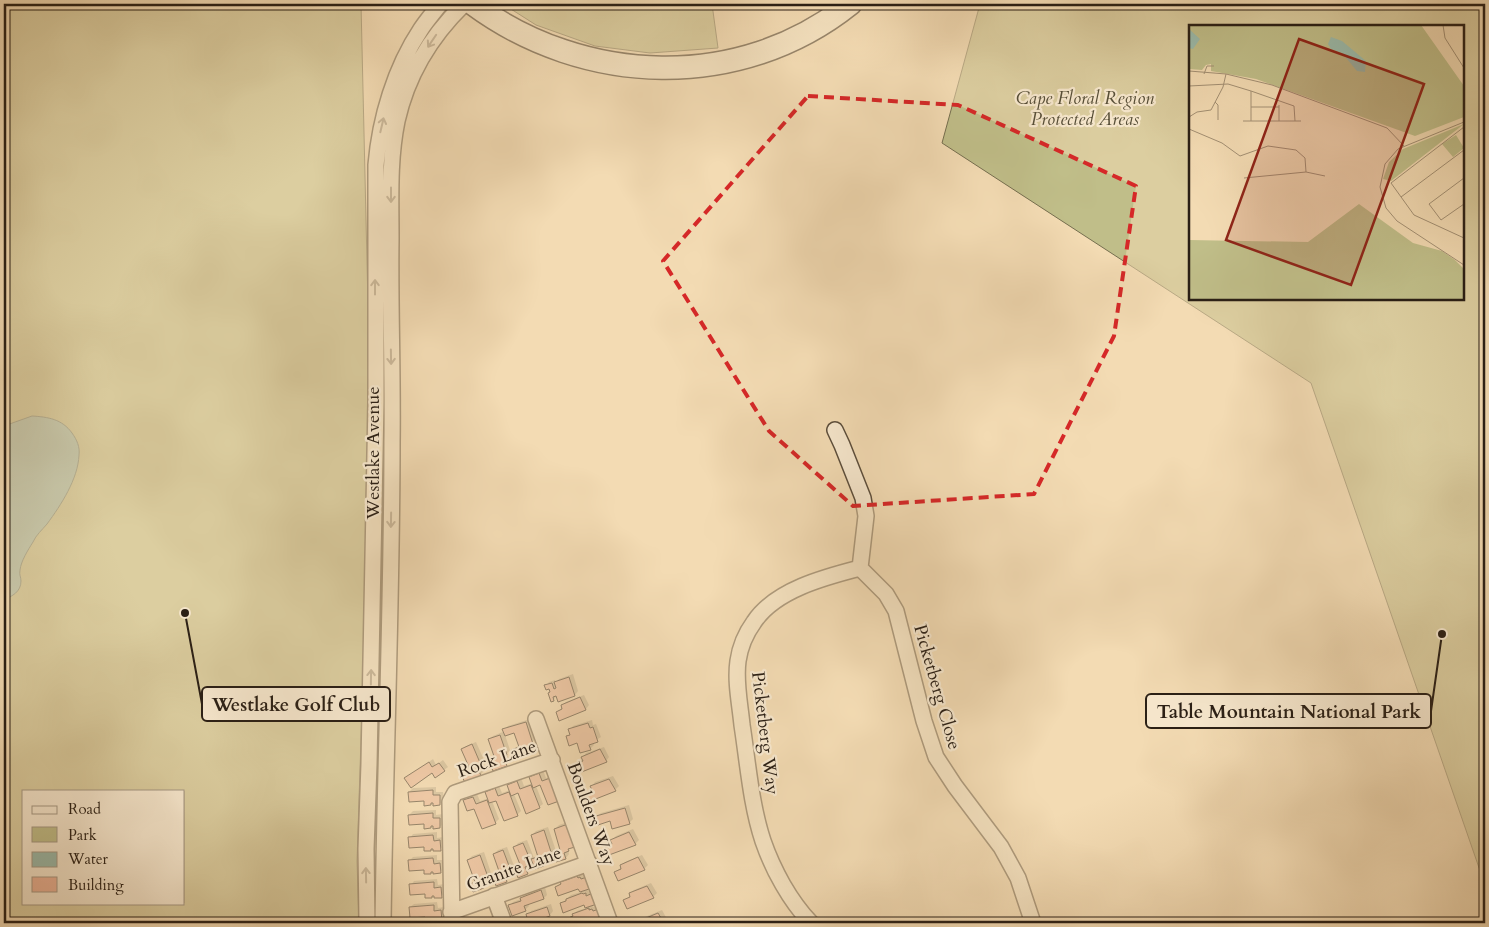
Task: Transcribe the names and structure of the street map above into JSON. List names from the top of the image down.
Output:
{
  "streets": {
    "street": [
      "Westlake Avenue",
      "Picketberg Close",
      "Picketberg Way",
      "Rock Lane",
      "Boulders Way",
      "Granite Lane"
    ]
  },
  "crossings": [
    ["Picketberg Close", "Picketberg Way"],
    ["Rock Lane", "Boulders Way"],
    ["Rock Lane", "Granite Lane"],
    ["Boulders Way", "Granite Lane"]
  ],
  "parks": ["Cape Floral Region Protected Areas"],
  "places": ["Westlake Golf Club", "Table Mountain National Park"],
  "legend": [
    "Road",
    "Park",
    "Water",
    "Building"
  ]
}
